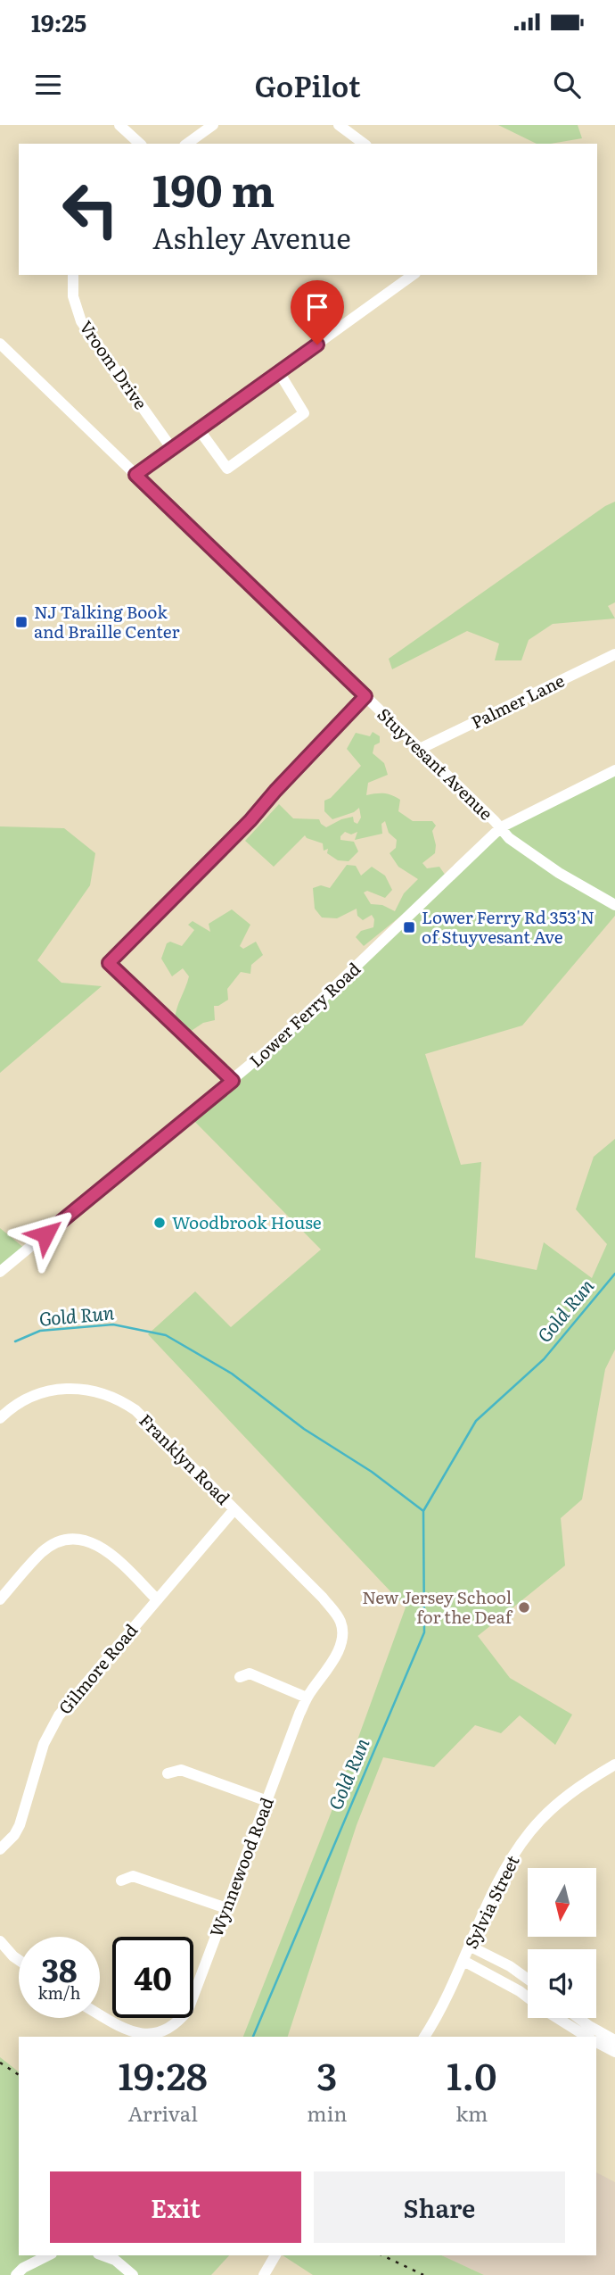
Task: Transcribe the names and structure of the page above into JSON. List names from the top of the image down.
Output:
{
  "streets": {
    "street": [
      "Vroom Drive",
      "Palmer Lane",
      "Stuyvesant Avenue",
      "Lower Ferry Road",
      "Franklyn Road",
      "Gilmore Road",
      "Wynnewood Road",
      "Sylvia Street"
    ]
  },
  "crossings": [
    ["Palmer Lane", "Stuyvesant Avenue"],
    ["Stuyvesant Avenue", "Lower Ferry Road"],
    ["Franklyn Road", "Gilmore Road"],
    ["Franklyn Road", "Wynnewood Road"]
  ],
  "water": ["Gold Run"],
  "places": {
    "transit": ["NJ Talking Book and Braille Center", "Lower Ferry Rd 353'N of Stuyvesant Ave"],
    "other": ["Woodbrook House", "New Jersey School for the Deaf"]
  },
  "north": "bottom",
  "page": {
    "status": "19:25",
    "header": "GoPilot",
    "turn": ["190 m", "Ashley Avenue"],
    "speed": "38 km/h",
    "limit": "40",
    "eta": [
      "19:28",
      "Arrival",
      "3",
      "min",
      "1.0",
      "km"
    ],
    "buttons": ["Exit", "Share"]
  }
}
